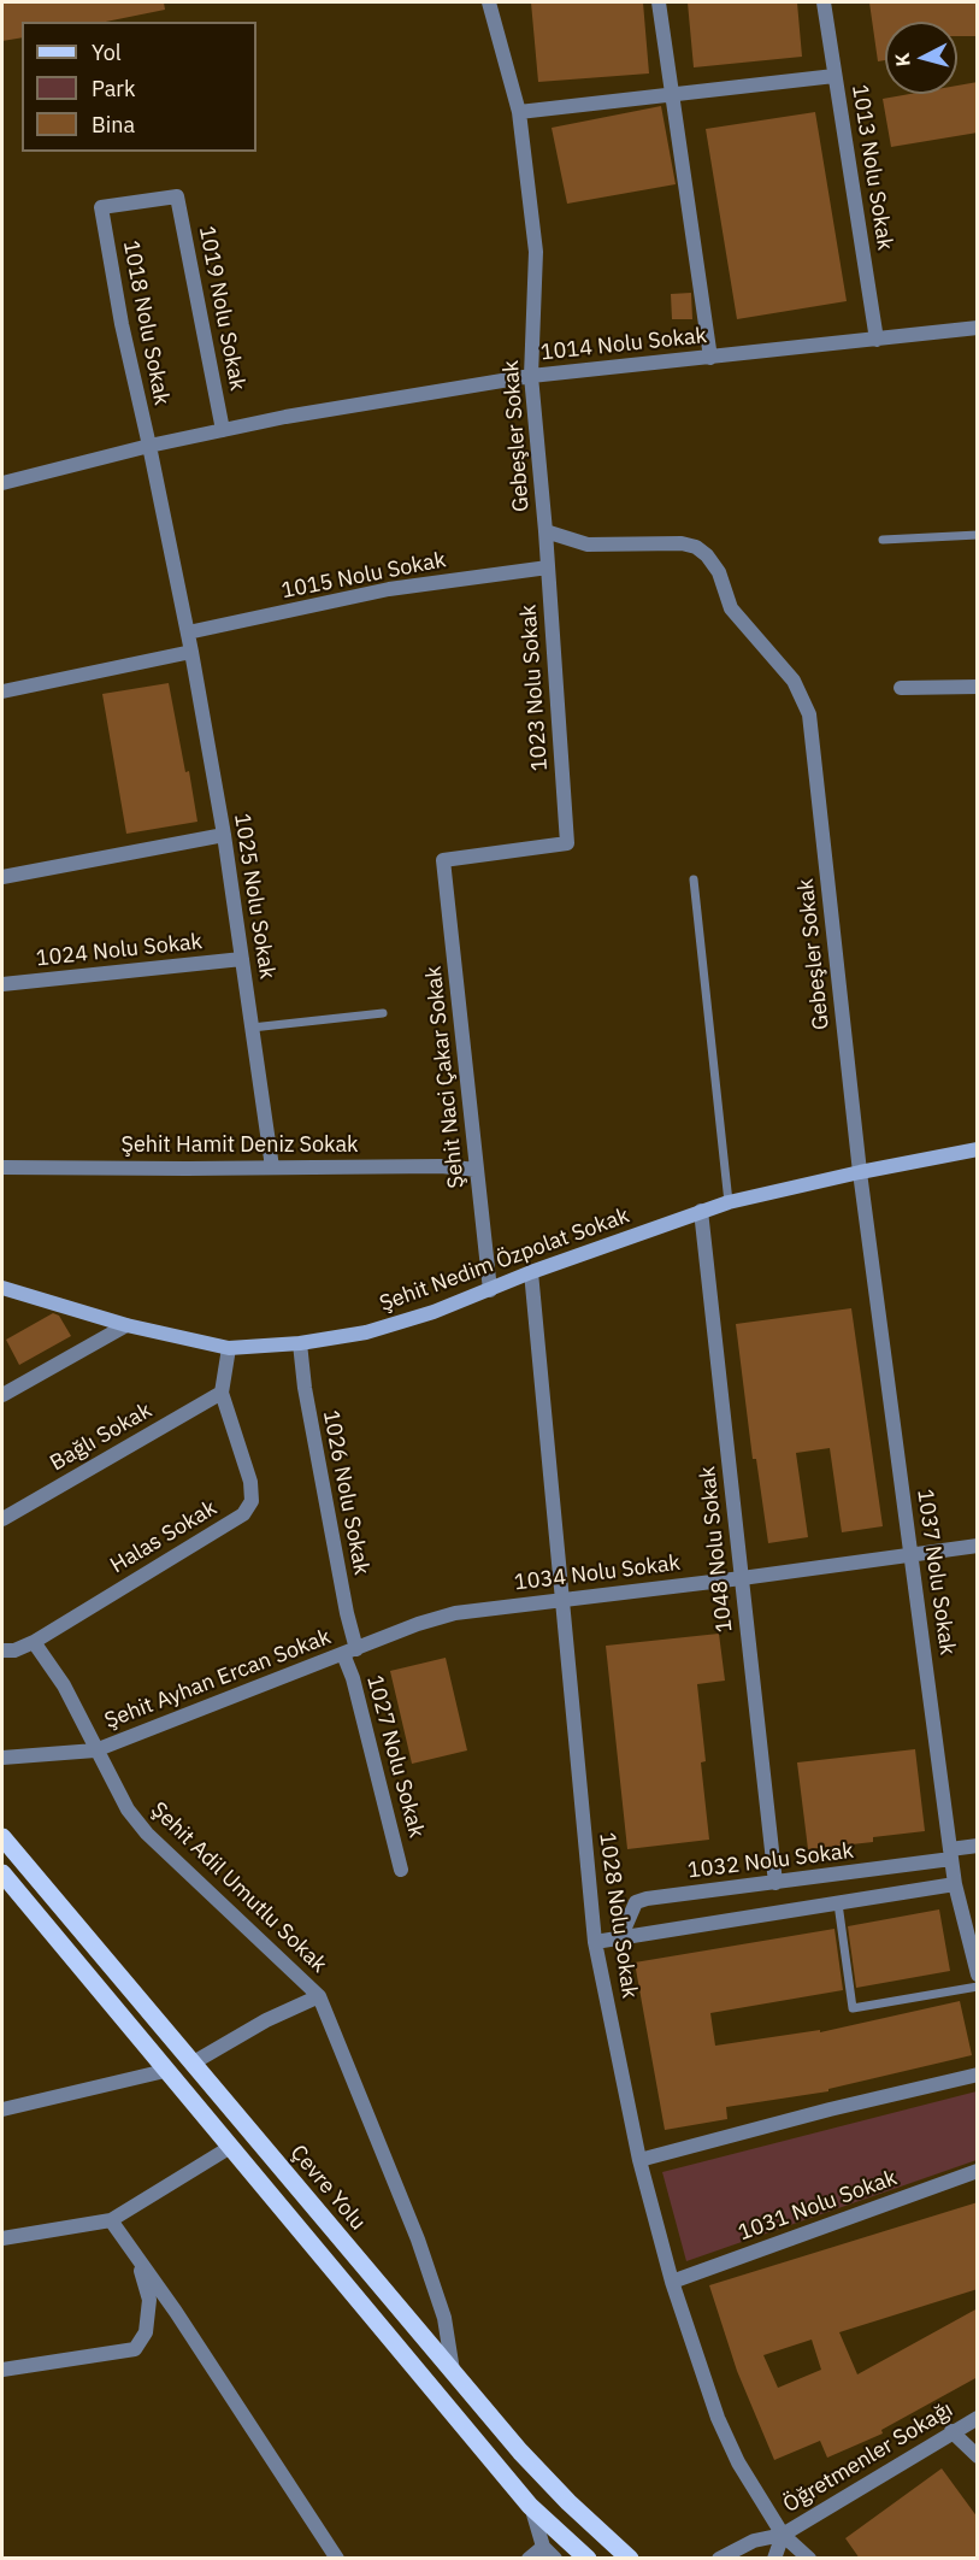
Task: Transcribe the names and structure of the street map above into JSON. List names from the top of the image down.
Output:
{
  "streets": {
    "main road": ["Çevre Yolu"],
    "street": [
      "1013 Nolu Sokak",
      "1019 Nolu Sokak",
      "1018 Nolu Sokak",
      "1014 Nolu Sokak",
      "Gebeşler Sokak",
      "1015 Nolu Sokak",
      "1023 Nolu Sokak",
      "1025 Nolu Sokak",
      "1024 Nolu Sokak",
      "Şehit Naci Çakar Sokak",
      "Şehit Hamit Deniz Sokak",
      "Şehit Nedim Özpolat Sokak",
      "Bağlı Sokak",
      "1026 Nolu Sokak",
      "Halas Sokak",
      "1048 Nolu Sokak",
      "1037 Nolu Sokak",
      "1034 Nolu Sokak",
      "Şehit Ayhan Ercan Sokak",
      "1027 Nolu Sokak",
      "1032 Nolu Sokak",
      "Şehit Adil Umutlu Sokak",
      "1028 Nolu Sokak",
      "1031 Nolu Sokak",
      "Öğretmenler Sokağı"
    ]
  },
  "crossings": [
    ["1013 Nolu Sokak", "1014 Nolu Sokak"],
    ["1019 Nolu Sokak", "1018 Nolu Sokak"],
    ["1019 Nolu Sokak", "1014 Nolu Sokak"],
    ["1018 Nolu Sokak", "1014 Nolu Sokak"],
    ["1018 Nolu Sokak", "1015 Nolu Sokak"],
    ["1018 Nolu Sokak", "1025 Nolu Sokak"],
    ["1014 Nolu Sokak", "Gebeşler Sokak"],
    ["Gebeşler Sokak", "1023 Nolu Sokak"],
    ["Gebeşler Sokak", "Şehit Nedim Özpolat Sokak"],
    ["Gebeşler Sokak", "1037 Nolu Sokak"],
    ["1015 Nolu Sokak", "1023 Nolu Sokak"],
    ["1015 Nolu Sokak", "1025 Nolu Sokak"],
    ["1023 Nolu Sokak", "Şehit Naci Çakar Sokak"],
    ["1025 Nolu Sokak", "1024 Nolu Sokak"],
    ["1025 Nolu Sokak", "Şehit Hamit Deniz Sokak"],
    ["Şehit Naci Çakar Sokak", "Şehit Hamit Deniz Sokak"],
    ["Şehit Naci Çakar Sokak", "Şehit Nedim Özpolat Sokak"],
    ["Şehit Nedim Özpolat Sokak", "1026 Nolu Sokak"],
    ["Şehit Nedim Özpolat Sokak", "Halas Sokak"],
    ["Şehit Nedim Özpolat Sokak", "1048 Nolu Sokak"],
    ["Şehit Nedim Özpolat Sokak", "1037 Nolu Sokak"],
    ["Şehit Nedim Özpolat Sokak", "1028 Nolu Sokak"],
    ["Bağlı Sokak", "Halas Sokak"],
    ["1026 Nolu Sokak", "1034 Nolu Sokak"],
    ["1026 Nolu Sokak", "Şehit Ayhan Ercan Sokak"],
    ["1026 Nolu Sokak", "1027 Nolu Sokak"],
    ["Halas Sokak", "Şehit Adil Umutlu Sokak"],
    ["1048 Nolu Sokak", "1034 Nolu Sokak"],
    ["1048 Nolu Sokak", "1032 Nolu Sokak"],
    ["1037 Nolu Sokak", "1034 Nolu Sokak"],
    ["1037 Nolu Sokak", "1032 Nolu Sokak"],
    ["1034 Nolu Sokak", "Şehit Ayhan Ercan Sokak"],
    ["1034 Nolu Sokak", "1027 Nolu Sokak"],
    ["1034 Nolu Sokak", "1028 Nolu Sokak"],
    ["Şehit Ayhan Ercan Sokak", "1027 Nolu Sokak"],
    ["Şehit Ayhan Ercan Sokak", "Şehit Adil Umutlu Sokak"],
    ["Şehit Adil Umutlu Sokak", "Çevre Yolu"],
    ["1028 Nolu Sokak", "1031 Nolu Sokak"],
    ["1028 Nolu Sokak", "Öğretmenler Sokağı"]
  ],
  "legend": ["Yol", "Park", "Bina"],
  "north": "left"
}
